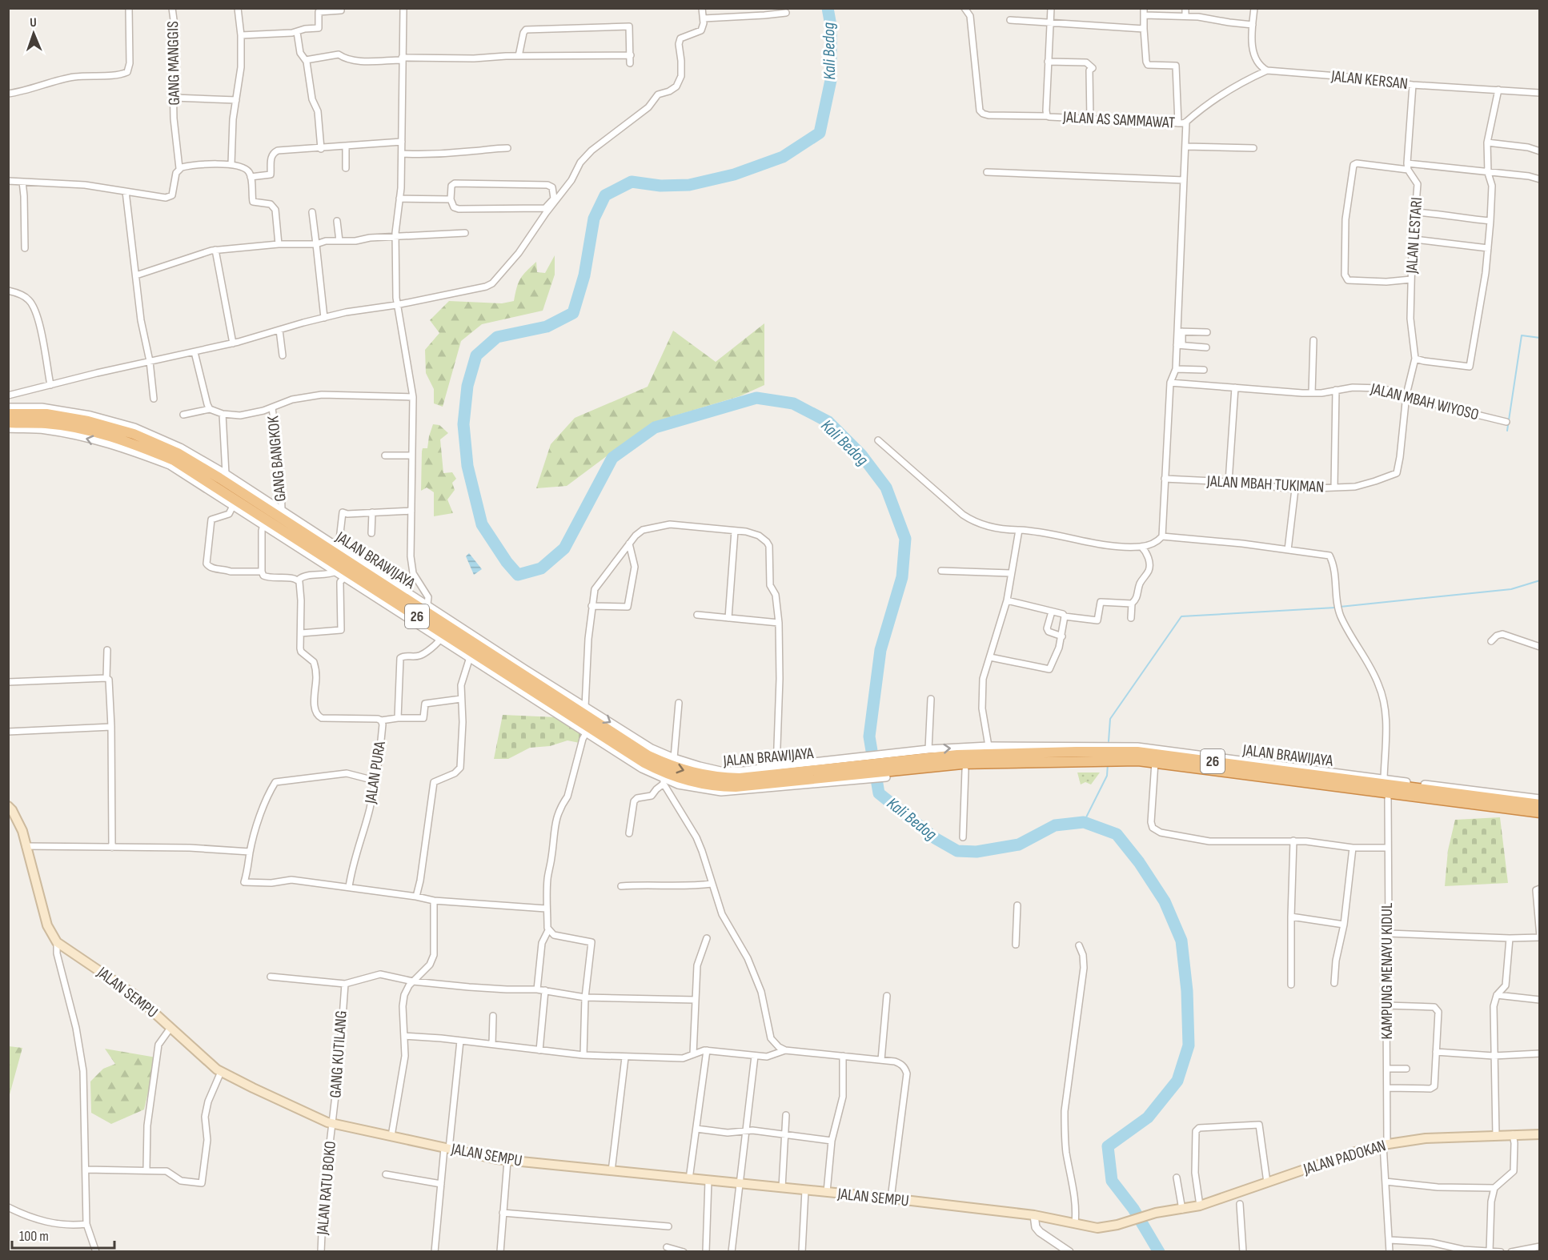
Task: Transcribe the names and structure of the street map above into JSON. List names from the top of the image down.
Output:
{
  "streets": {
    "highway": ["JALAN BRAWIJAYA", "26"],
    "main road": ["JALAN SEMPU", "JALAN PADOKAN"],
    "street": [
      "GANG MANGGIS",
      "JALAN KERSAN",
      "JALAN AS SAMMAWAT",
      "JALAN LESTARI",
      "JALAN MBAH WIYOSO",
      "GANG BANGKOK",
      "JALAN MBAH TUKIMAN",
      "JALAN PURA",
      "KAMPUNG MENAYU KIDUL",
      "GANG KUTILANG",
      "JALAN RATU BOKO"
    ]
  },
  "crossings": [
    ["JALAN KERSAN", "JALAN AS SAMMAWAT"],
    ["JALAN KERSAN", "JALAN LESTARI"],
    ["JALAN MBAH WIYOSO", "JALAN MBAH TUKIMAN"],
    ["KAMPUNG MENAYU KIDUL", "JALAN PADOKAN"],
    ["JALAN SEMPU", "GANG KUTILANG"],
    ["JALAN SEMPU", "JALAN PADOKAN"],
    ["JALAN SEMPU", "JALAN RATU BOKO"],
    ["GANG KUTILANG", "JALAN RATU BOKO"]
  ],
  "water": ["Kali Bedog"],
  "scale_bar": "100 m",
  "north": "top"
}
